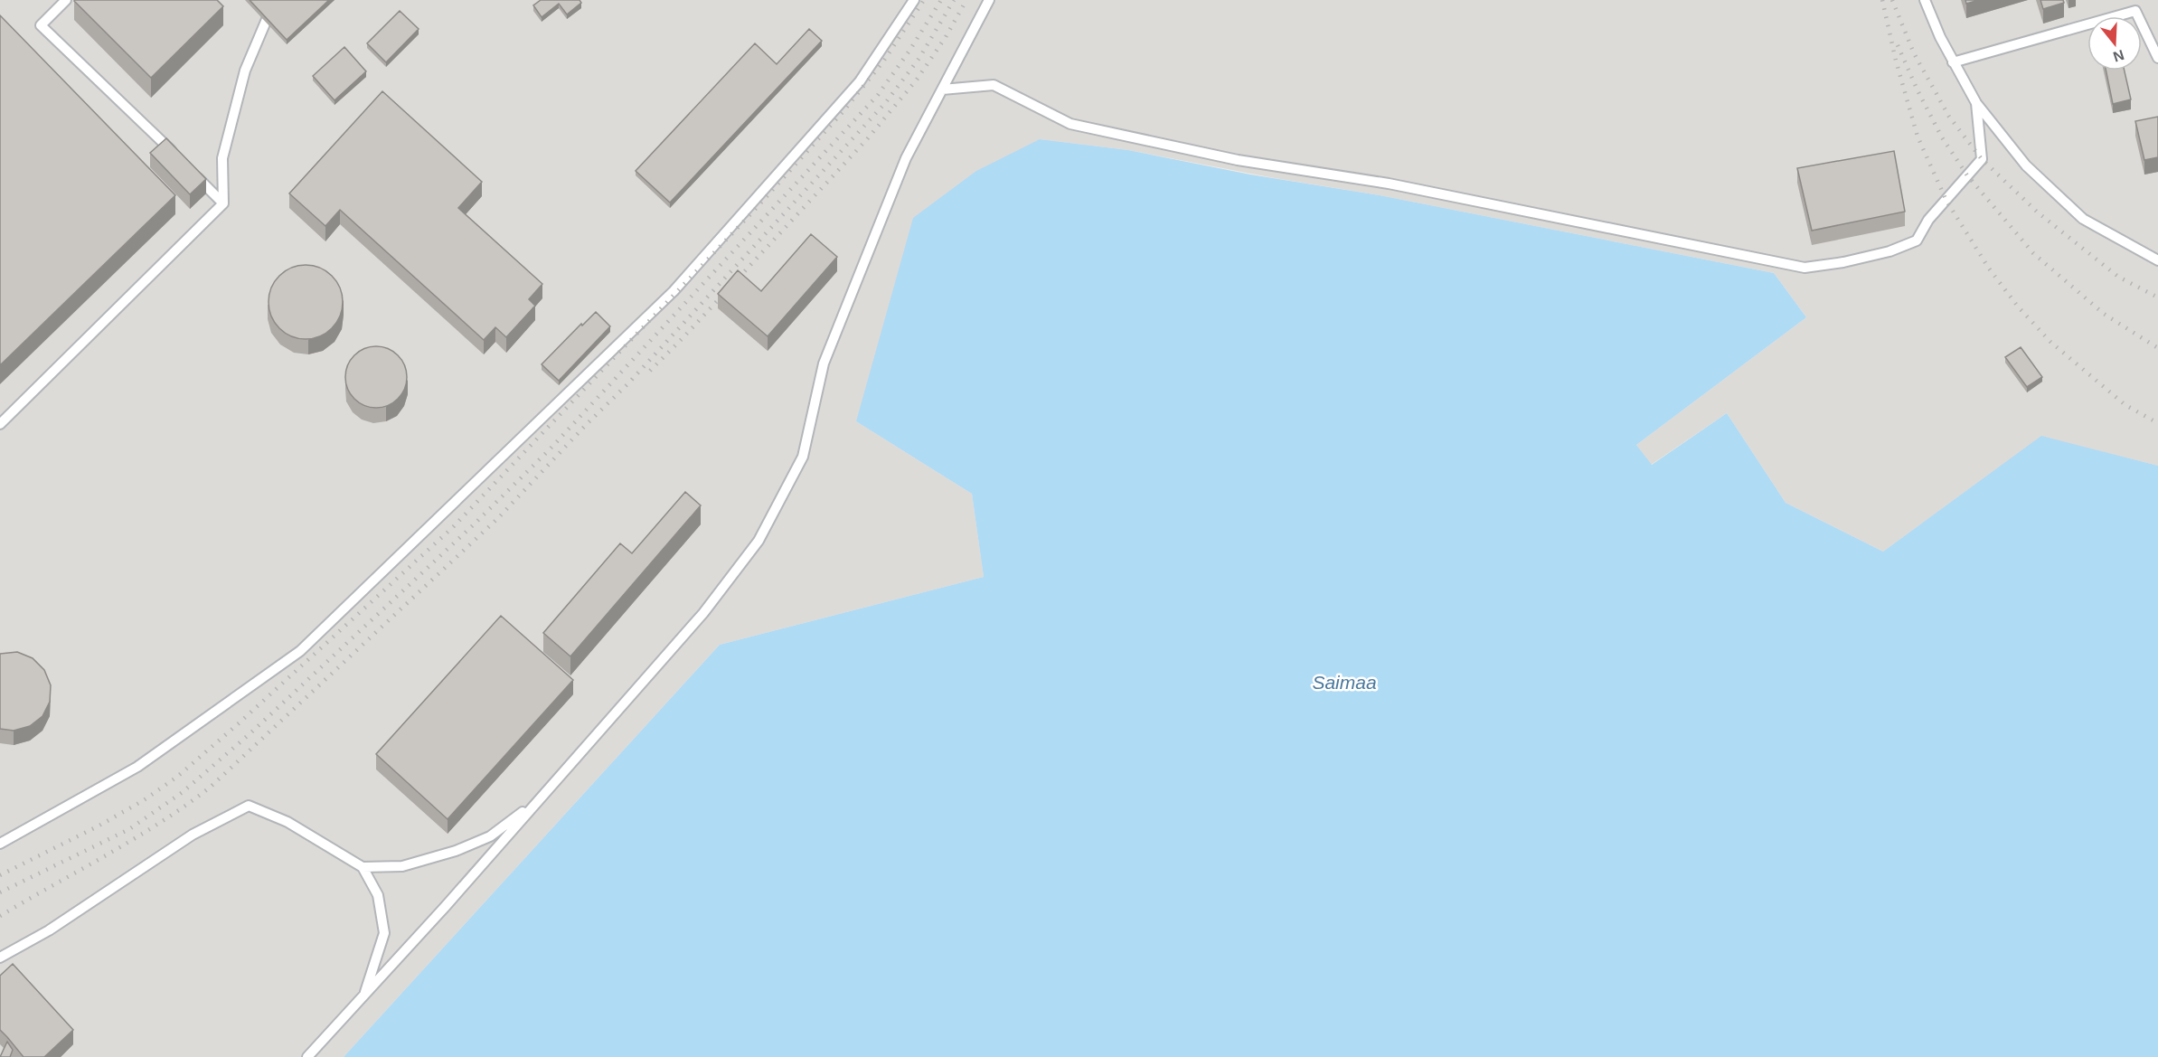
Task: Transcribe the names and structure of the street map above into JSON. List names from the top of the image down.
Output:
{
  "water": ["Saimaa"],
  "north": "bottom"
}
